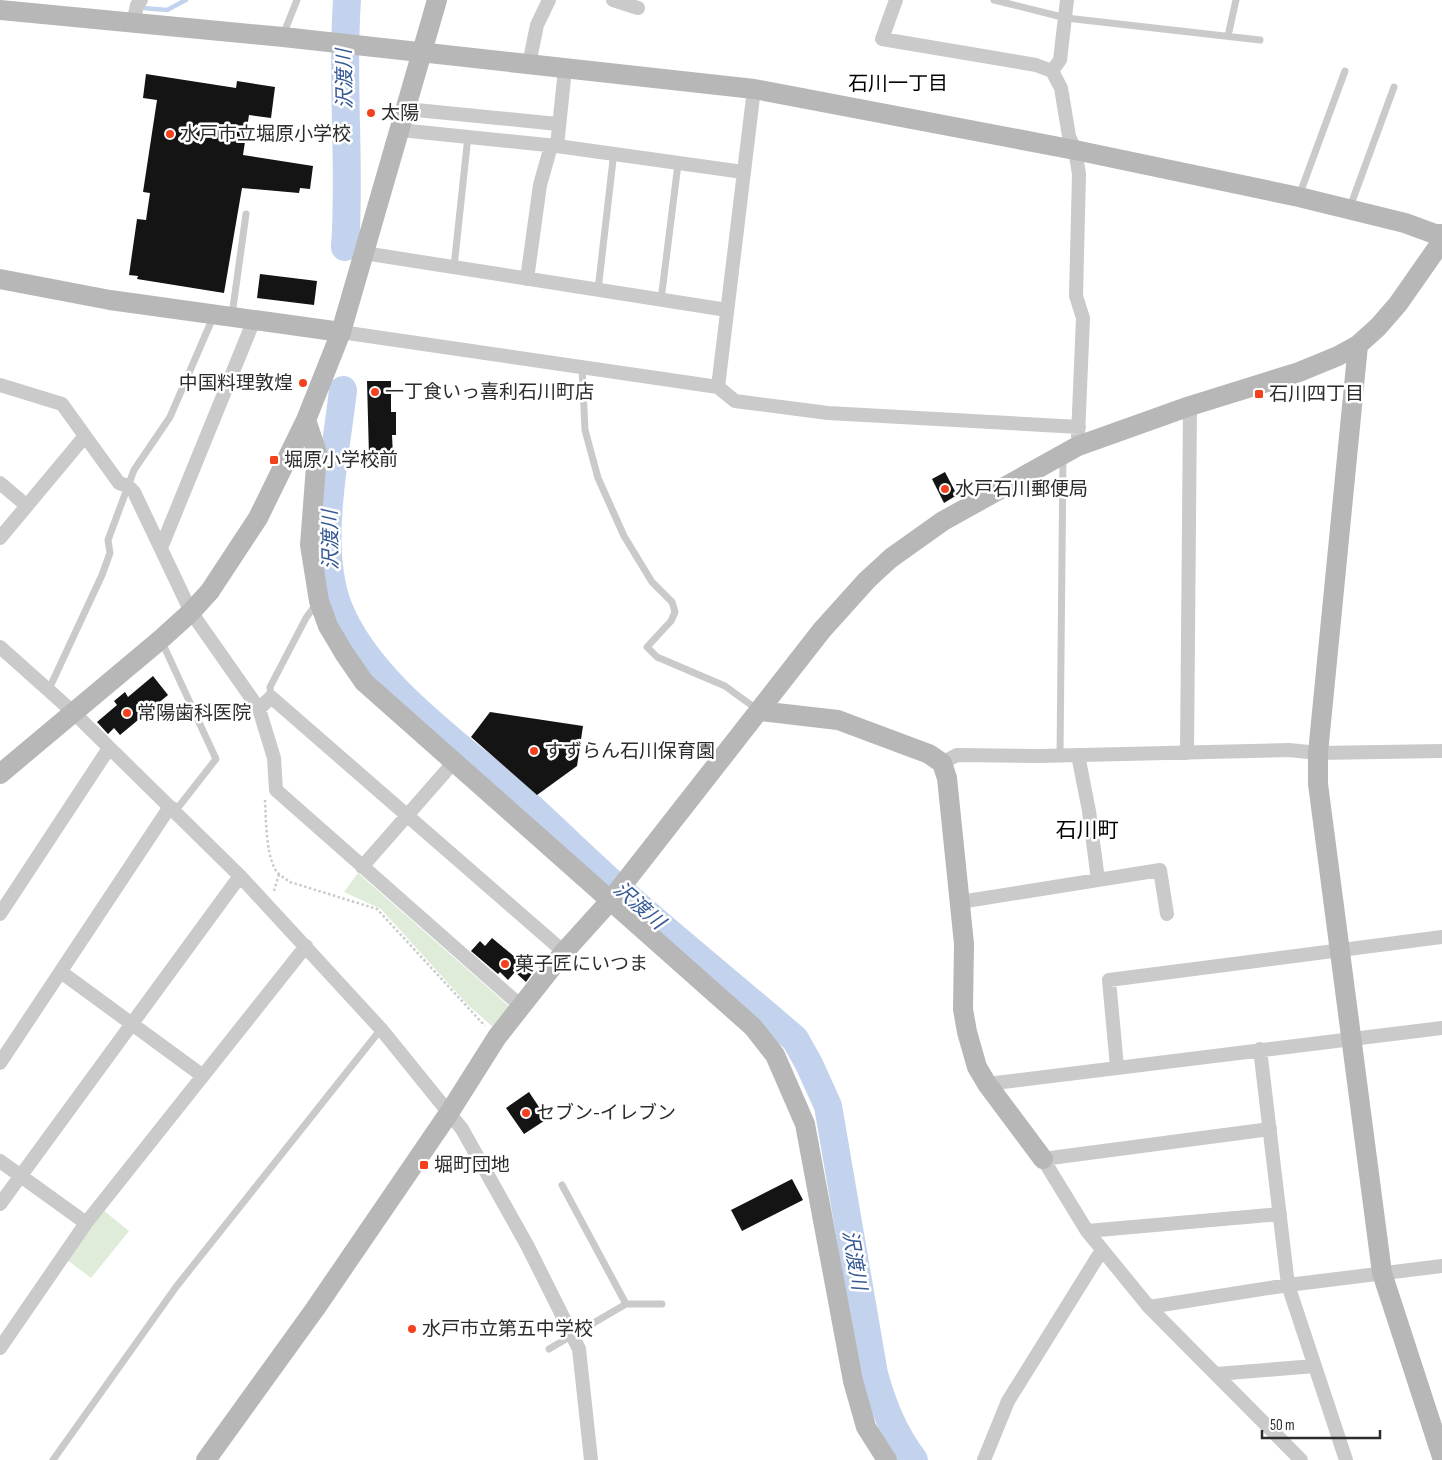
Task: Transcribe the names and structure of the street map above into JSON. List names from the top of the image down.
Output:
{
  "districts": ["石川一丁目", "石川町"],
  "water": ["沢渡川"],
  "places": {
    "other": [
      "太陽",
      "水戸市立堀原小学校",
      "中国料理敦煌",
      "一丁食いっ喜利石川町店",
      "水戸石川郵便局",
      "常陽歯科医院",
      "すずらん石川保育園",
      "菓子匠にいつま",
      "セブン-イレブン",
      "水戸市立第五中学校"
    ],
    "transit": ["石川四丁目", "堀原小学校前", "堀町団地"]
  },
  "scale_bar": "50 m"
}
